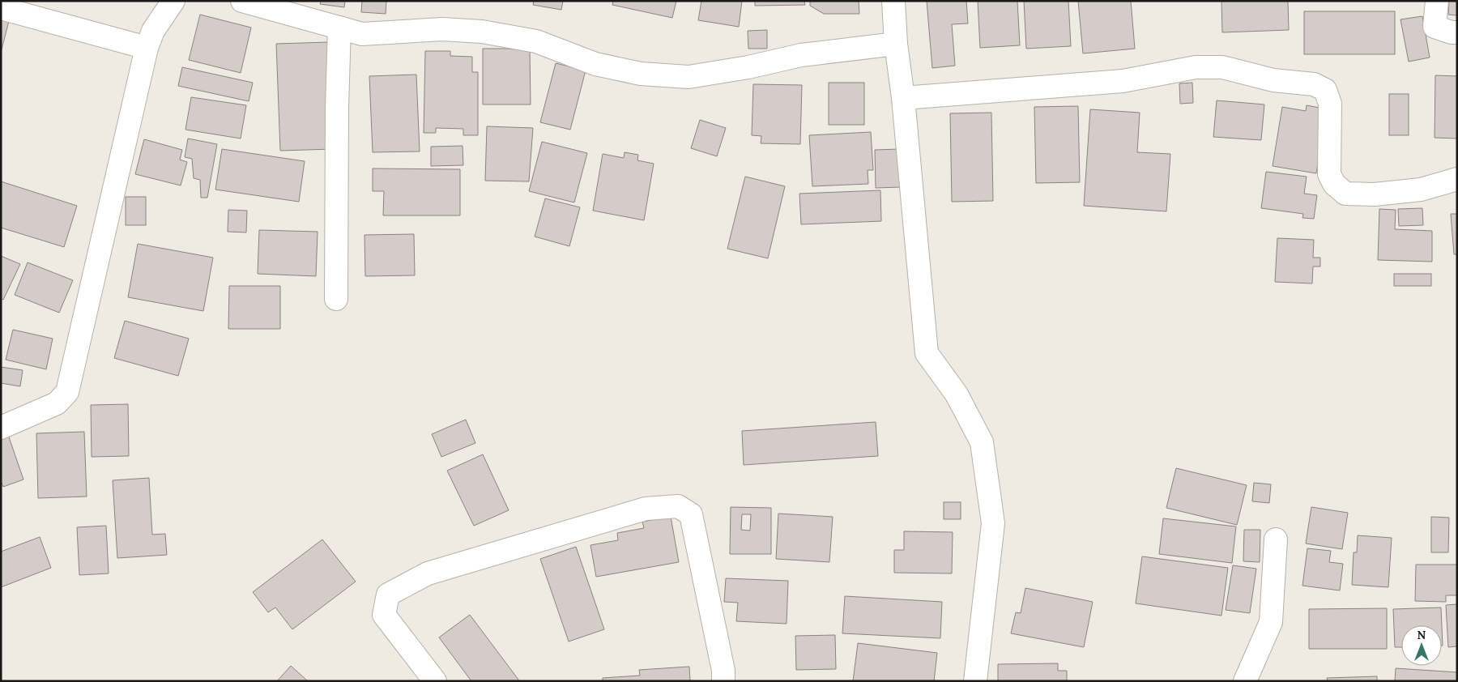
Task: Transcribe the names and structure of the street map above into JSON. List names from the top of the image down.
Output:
{
  "north": "top"
}
